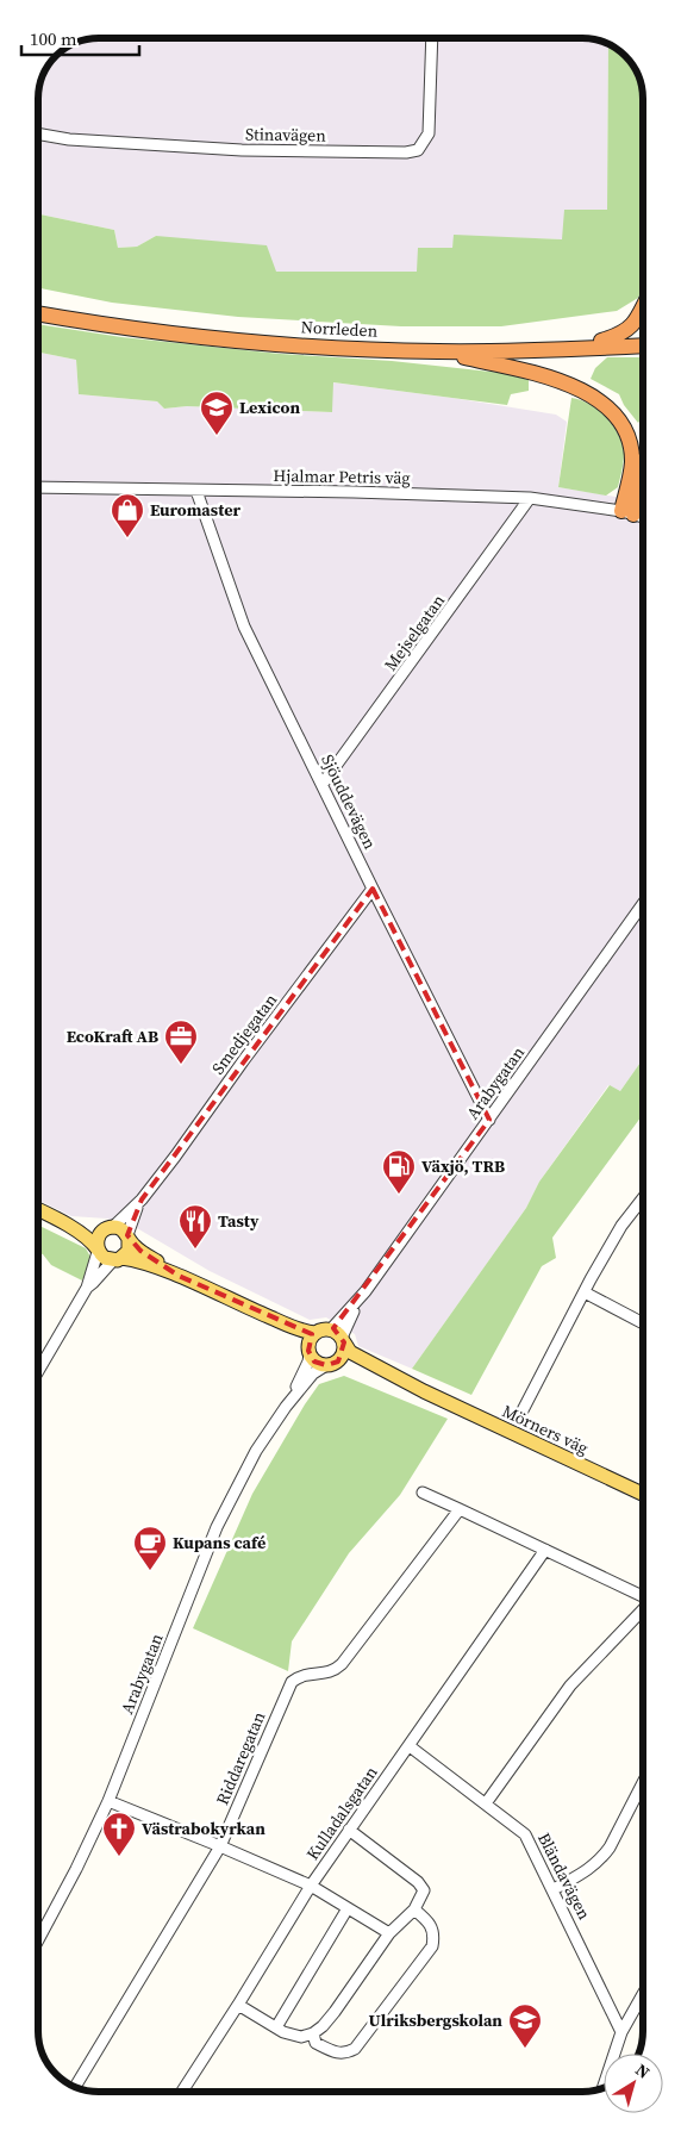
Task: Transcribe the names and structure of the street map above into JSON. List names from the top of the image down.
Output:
{
  "streets": {
    "highway": ["Norrleden"],
    "main road": ["Mörners väg"],
    "street": [
      "Stinavägen",
      "Hjalmar Petris väg",
      "Mejselgatan",
      "Sjöuddevägen",
      "Smedjegatan",
      "Arabygatan",
      "Riddaregatan",
      "Kulladalsgatan",
      "Bländavägen"
    ]
  },
  "crossings": [
    ["Hjalmar Petris väg", "Mejselgatan"],
    ["Hjalmar Petris väg", "Sjöuddevägen"],
    ["Mejselgatan", "Sjöuddevägen"],
    ["Sjöuddevägen", "Smedjegatan"],
    ["Sjöuddevägen", "Arabygatan"],
    ["Arabygatan", "Mörners väg"],
    ["Kulladalsgatan", "Bländavägen"]
  ],
  "places": {
    "school or university": ["Lexicon", "Ulriksbergskolan"],
    "shop": ["Euromaster"],
    "office": ["EcoKraft AB"],
    "fuel station": ["Växjö, TRB"],
    "restaurant": ["Tasty"],
    "cafe": ["Kupans café"],
    "church": ["Västrabokyrkan"]
  },
  "scale_bar": "100 m",
  "north": "top right"
}
